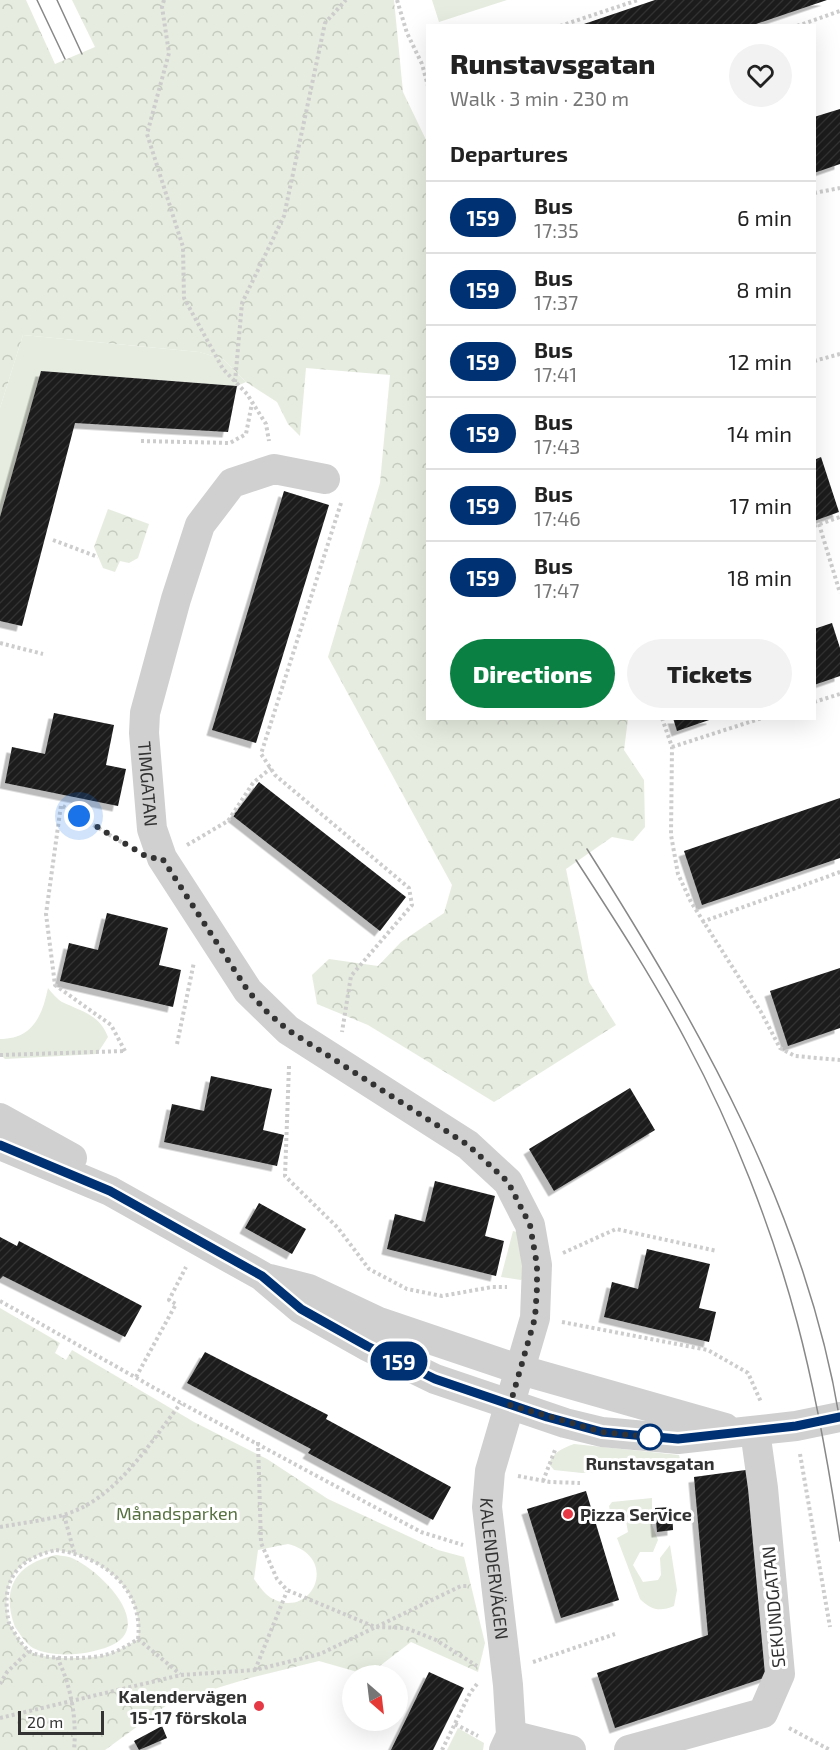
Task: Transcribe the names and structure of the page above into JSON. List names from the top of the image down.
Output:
{
  "streets": {
    "street": ["TIMGATAN", "KALENDERVÄGEN", "SEKUNDGATAN"]
  },
  "crossings": [
    ["TIMGATAN", "KALENDERVÄGEN"]
  ],
  "parks": ["Månadsparken"],
  "places": ["Runstavsgatan", "Pizza Service", "Kalendervägen 15-17 förskola"],
  "lines": ["bus line 159"],
  "scale_bar": "20 m",
  "north": "bottom right",
  "page": {
    "on_map": "159",
    "heading": [
      ["Runstavsgatan", "Walk · 3 min · 230 m"],
      "Departures"
    ],
    "list": [
      {
        "mark": "159",
        "name": "Bus",
        "note": "17:35",
        "value": "6 min"
      },
      {
        "mark": "159",
        "name": "Bus",
        "note": "17:37",
        "value": "8 min"
      },
      {
        "mark": "159",
        "name": "Bus",
        "note": "17:41",
        "value": "12 min"
      },
      {
        "mark": "159",
        "name": "Bus",
        "note": "17:43",
        "value": "14 min"
      },
      {
        "mark": "159",
        "name": "Bus",
        "note": "17:46",
        "value": "17 min"
      },
      {
        "mark": "159",
        "name": "Bus",
        "note": "17:47",
        "value": "18 min"
      }
    ],
    "buttons": ["Directions", "Tickets"],
    "scale": "20 m"
  }
}
